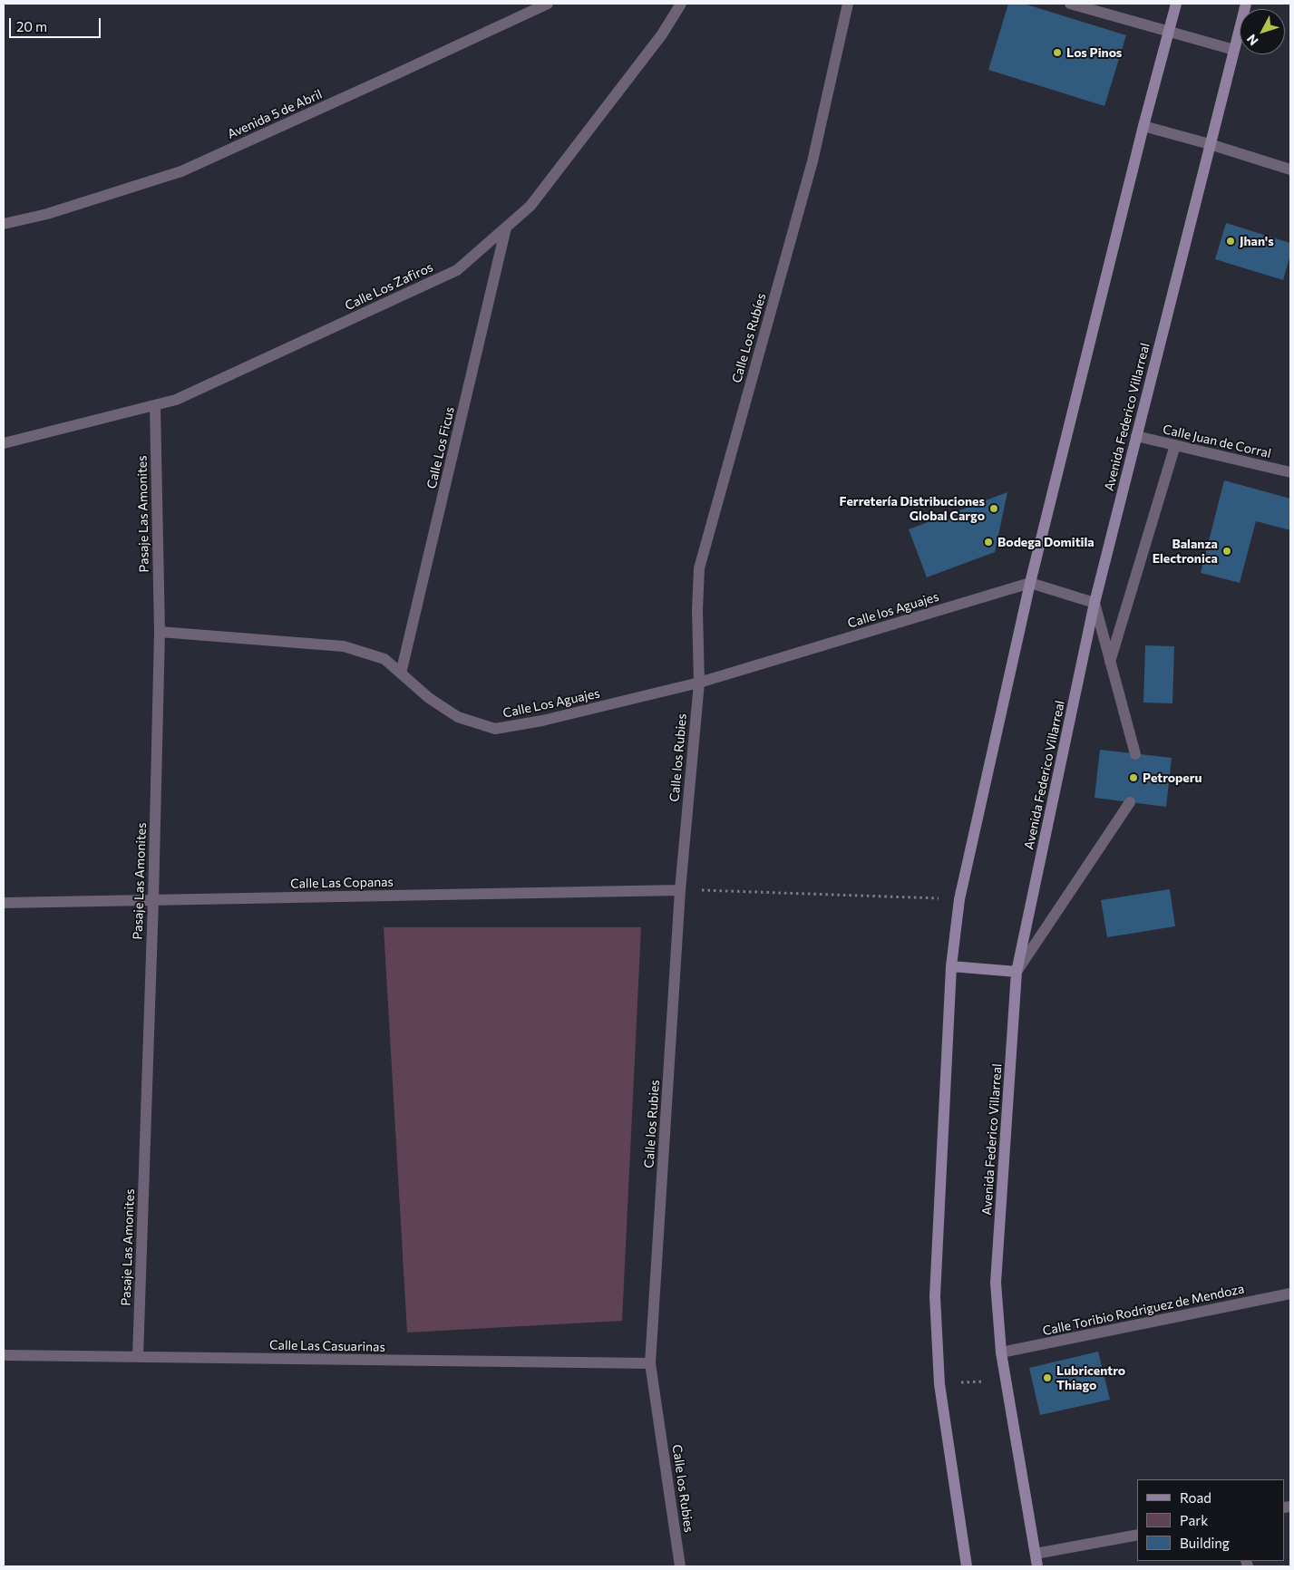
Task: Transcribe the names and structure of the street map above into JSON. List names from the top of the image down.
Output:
{
  "streets": {
    "main road": ["Avenida Federico Villarreal"],
    "street": [
      "Avenida 5 de Abril",
      "Calle Los Zafiros",
      "Calle Los Rubíes",
      "Calle Juan de Corral",
      "Calle Los Ficus",
      "Pasaje Las Amonites",
      "Calle los Aguajes",
      "Calle Los Aguajes",
      "Calle los Rubies",
      "Calle Las Copanas",
      "Calle Toribio Rodriguez de Mendoza",
      "Calle Las Casuarinas"
    ]
  },
  "crossings": [
    ["Calle Los Zafiros", "Calle Los Ficus"],
    ["Calle Los Zafiros", "Pasaje Las Amonites"],
    ["Calle Los Rubíes", "Calle los Aguajes"],
    ["Calle Los Rubíes", "Calle Los Aguajes"],
    ["Calle Los Rubíes", "Calle los Rubies"],
    ["Avenida Federico Villarreal", "Calle Juan de Corral"],
    ["Avenida Federico Villarreal", "Calle Toribio Rodriguez de Mendoza"],
    ["Calle Los Ficus", "Calle Los Aguajes"],
    ["Pasaje Las Amonites", "Calle Los Aguajes"],
    ["Pasaje Las Amonites", "Calle Las Copanas"],
    ["Pasaje Las Amonites", "Calle Las Casuarinas"],
    ["Calle los Aguajes", "Calle Los Aguajes"],
    ["Calle los Aguajes", "Calle los Rubies"],
    ["Calle Los Aguajes", "Calle los Rubies"],
    ["Calle los Rubies", "Calle Las Copanas"],
    ["Calle los Rubies", "Calle Las Casuarinas"]
  ],
  "places": [
    "Los Pinos",
    "Jhan's",
    "Ferretería Distribuciones Global Cargo",
    "Bodega Domitila",
    "Balanza Electronica",
    "Petroperu",
    "Lubricentro Thiago"
  ],
  "legend": ["Road", "Park", "Building"],
  "scale_bar": "20 m",
  "north": "bottom left"
}
